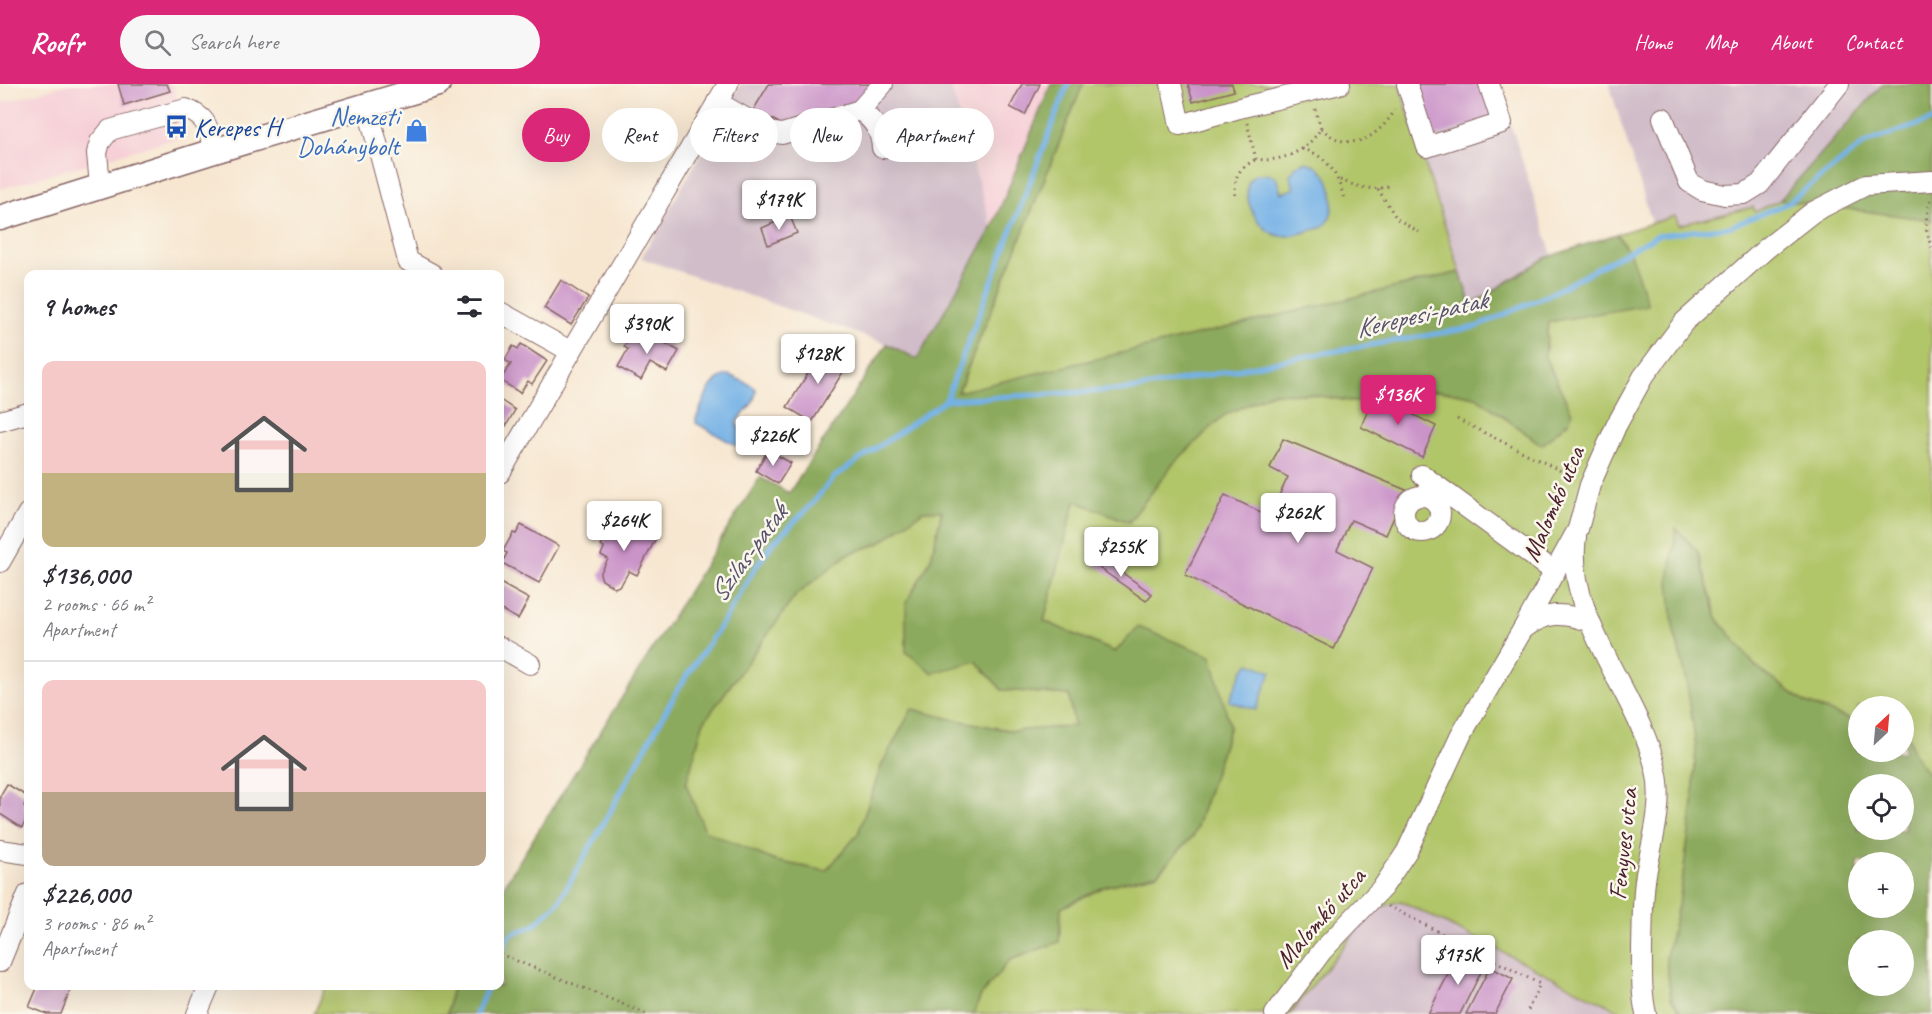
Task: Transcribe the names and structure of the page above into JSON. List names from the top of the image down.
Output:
{
  "streets": {
    "street": ["Malomkő utca", "Fenyves utca"]
  },
  "crossings": [
    ["Malomkő utca", "Fenyves utca"]
  ],
  "water": ["Kerepesi-patak", "Szilas-patak"],
  "places": {
    "bus stop": ["Kerepes H"],
    "shop": ["Nemzeti Dohánybolt"]
  },
  "north": "top right",
  "page": {
    "header": "Roofr",
    "search": "Search here",
    "nav": [
      "Home",
      "Map",
      "About",
      "Contact"
    ],
    "chip": [
      "Buy",
      "Rent",
      "Filters",
      "New",
      "Apartment"
    ],
    "price": [
      "$179K",
      "$390K",
      "$128K",
      "$136K",
      "$226K",
      "$262K",
      "$264K",
      "$255K",
      "$175K"
    ],
    "heading": "9 homes",
    "list": [
      {
        "name": "$136,000",
        "note": "2 rooms · 66 m² · Apartment"
      },
      {
        "name": "$226,000",
        "note": "3 rooms · 86 m² · Apartment"
      }
    ],
    "map_buttons": ["+", "−"]
  }
}
